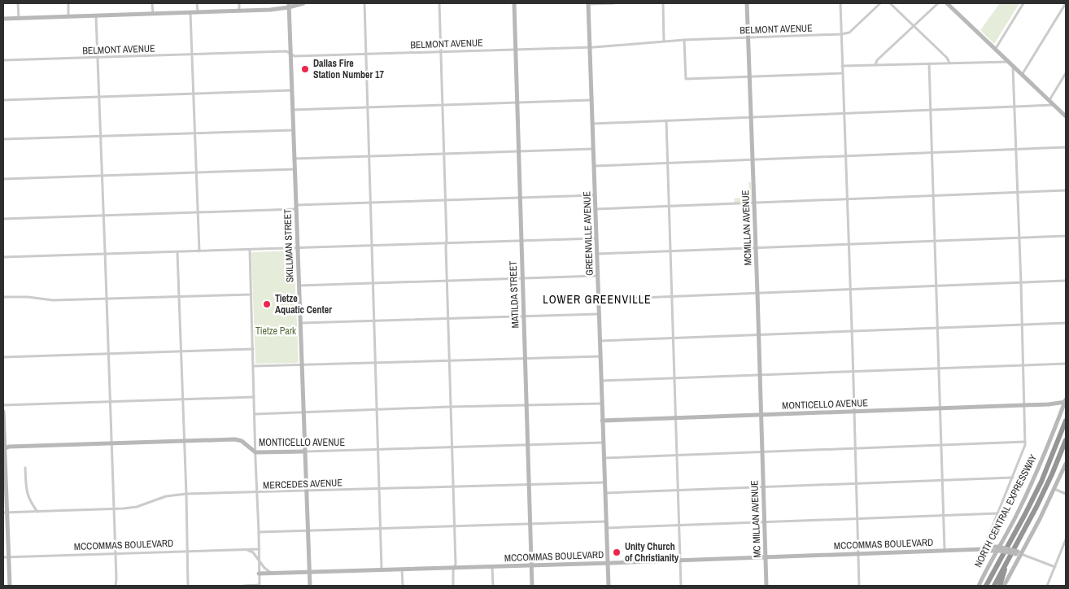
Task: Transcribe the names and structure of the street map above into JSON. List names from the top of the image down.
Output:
{
  "streets": {
    "highway": ["NORTH CENTRAL EXPRESSWAY"],
    "street": [
      "BELMONT AVENUE",
      "MCMILLAN AVENUE",
      "GREENVILLE AVENUE",
      "SKILLMAN STREET",
      "MATILDA STREET",
      "MONTICELLO AVENUE",
      "MERCEDES AVENUE",
      "MC MILLAN AVENUE",
      "MCCOMMAS BOULEVARD"
    ]
  },
  "crossings": [
    ["BELMONT AVENUE", "MCMILLAN AVENUE"],
    ["BELMONT AVENUE", "GREENVILLE AVENUE"],
    ["BELMONT AVENUE", "SKILLMAN STREET"],
    ["BELMONT AVENUE", "MATILDA STREET"],
    ["MCMILLAN AVENUE", "MONTICELLO AVENUE"],
    ["MCMILLAN AVENUE", "MC MILLAN AVENUE"],
    ["GREENVILLE AVENUE", "MONTICELLO AVENUE"],
    ["GREENVILLE AVENUE", "MERCEDES AVENUE"],
    ["GREENVILLE AVENUE", "MCCOMMAS BOULEVARD"],
    ["SKILLMAN STREET", "MONTICELLO AVENUE"],
    ["SKILLMAN STREET", "MERCEDES AVENUE"],
    ["SKILLMAN STREET", "MCCOMMAS BOULEVARD"],
    ["MATILDA STREET", "MONTICELLO AVENUE"],
    ["MATILDA STREET", "MERCEDES AVENUE"],
    ["MATILDA STREET", "MCCOMMAS BOULEVARD"],
    ["MONTICELLO AVENUE", "NORTH CENTRAL EXPRESSWAY"],
    ["NORTH CENTRAL EXPRESSWAY", "MCCOMMAS BOULEVARD"],
    ["MC MILLAN AVENUE", "MCCOMMAS BOULEVARD"]
  ],
  "districts": ["LOWER GREENVILLE"],
  "parks": ["Tietze Park"],
  "places": ["Dallas Fire Station Number 17", "Tietze Aquatic Center", "Unity Church of Christianity"]
}
